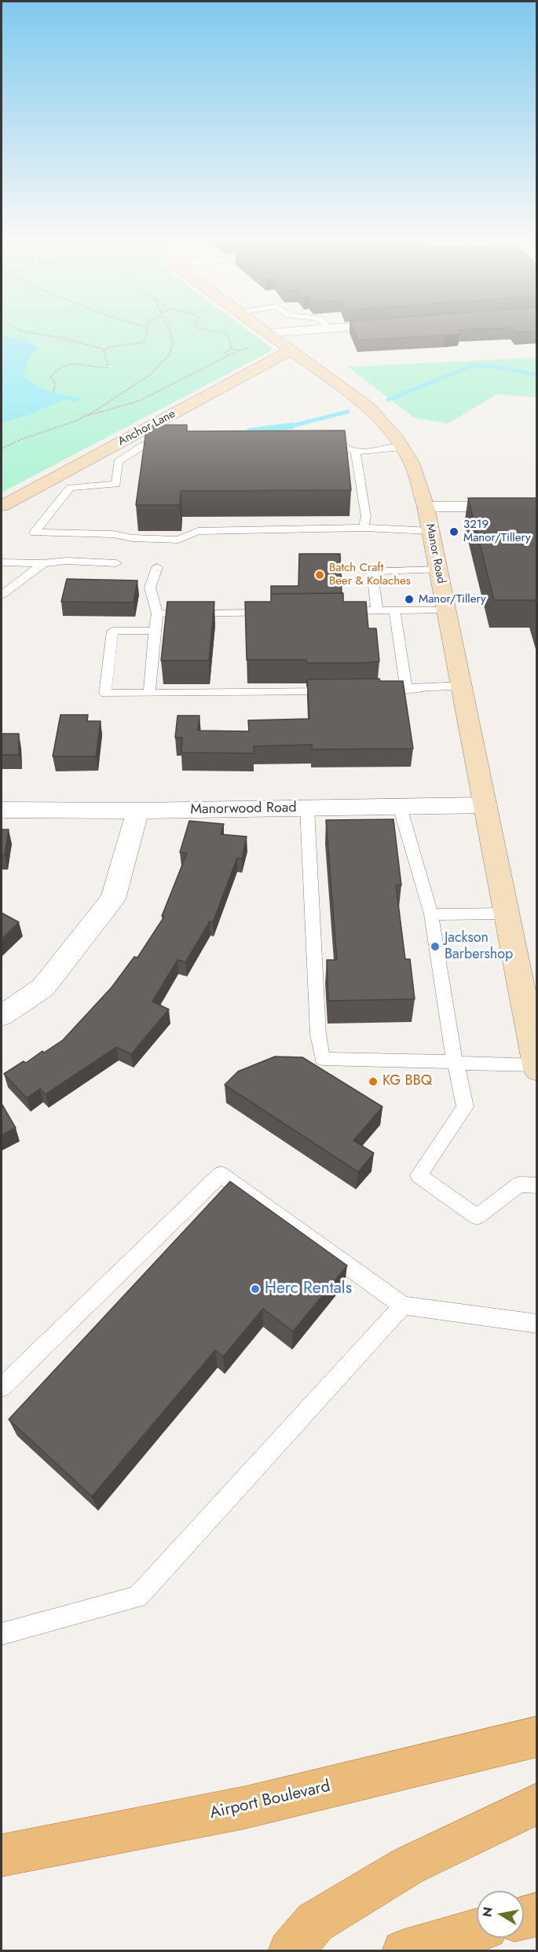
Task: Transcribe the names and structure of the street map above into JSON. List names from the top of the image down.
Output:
{
  "streets": {
    "main road": ["Anchor Lane", "Manor Road", "Airport Boulevard"],
    "street": ["Manorwood Road"]
  },
  "crossings": [
    ["Anchor Lane", "Manor Road"],
    ["Manor Road", "Manorwood Road"]
  ],
  "places": [
    "3219 Manor/Tillery",
    "Batch Craft Beer & Kolaches",
    "Manor/Tillery",
    "Jackson Barbershop",
    "KG BBQ",
    "Herc Rentals"
  ],
  "north": "left"
}
